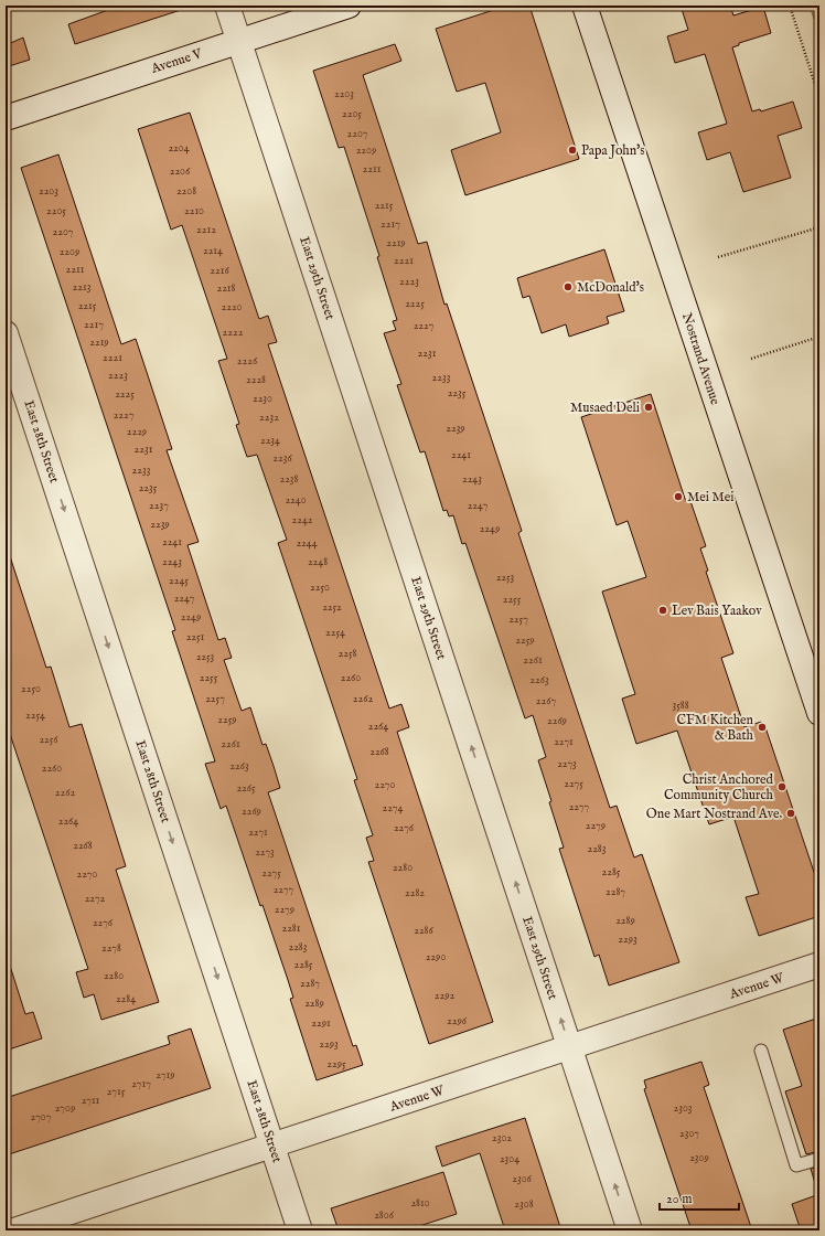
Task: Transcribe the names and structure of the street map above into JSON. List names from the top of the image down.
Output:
{
  "streets": {
    "street": [
      "Avenue V",
      "East 29th Street",
      "Nostrand Avenue",
      "East 28th Street",
      "Avenue W"
    ]
  },
  "crossings": [
    ["Avenue V", "East 29th Street"],
    ["East 29th Street", "Avenue W"],
    ["East 28th Street", "Avenue W"]
  ],
  "one_way": ["East 29th Street", "East 28th Street"],
  "places": [
    "Papa John's",
    "McDonald's",
    "Musaed Deli",
    "Mei Mei",
    "Lev Bais Yaakov",
    "CFM Kitchen & Bath",
    "Christ Anchored Community Church",
    "One Mart Nostrand Ave."
  ],
  "house_numbers": [
    "2203",
    "2205",
    "2207",
    "2204",
    "2209",
    "2211",
    "2206",
    "2203",
    "2208",
    "2215",
    "2205",
    "2210",
    "2217",
    "2212",
    "2207",
    "2219",
    "2214",
    "2209",
    "2221",
    "2211",
    "2216",
    "2223",
    "2213",
    "2218",
    "2225",
    "2215",
    "2220",
    "2217",
    "2227",
    "2222",
    "2219",
    "2231",
    "2221",
    "2226",
    "2223",
    "2233",
    "2228",
    "2235",
    "2225",
    "2230",
    "2227",
    "2232",
    "2239",
    "2229",
    "2234",
    "2231",
    "2241",
    "2236",
    "2233",
    "2238",
    "2243",
    "2235",
    "2240",
    "2237",
    "2247",
    "2242",
    "2239",
    "2249",
    "2241",
    "2244",
    "2243",
    "2248",
    "2253",
    "2245",
    "2250",
    "2247",
    "2255",
    "2252",
    "2249",
    "2257",
    "2254",
    "2251",
    "2259",
    "2258",
    "2253",
    "2261",
    "2255",
    "2260",
    "2263",
    "2250",
    "2257",
    "2262",
    "2267",
    "3588",
    "2254",
    "2259",
    "2269",
    "2264",
    "2256",
    "2271",
    "2261",
    "2268",
    "2273",
    "2263",
    "2260",
    "2275",
    "2270",
    "2265",
    "2262",
    "2277",
    "2274",
    "2269",
    "2264",
    "2279",
    "2276",
    "2271",
    "2268",
    "2283",
    "2273",
    "2280",
    "2285",
    "2275",
    "2270",
    "2277",
    "2287",
    "2282",
    "2272",
    "2279",
    "2289",
    "2276",
    "2281",
    "2286",
    "2293",
    "2283",
    "2278",
    "2290",
    "2285",
    "2280",
    "2287",
    "2292",
    "2284",
    "2289",
    "2296",
    "2291",
    "2293",
    "2295",
    "2719",
    "2717",
    "2715",
    "2711",
    "2709",
    "2303",
    "2707",
    "2307",
    "2302",
    "2309",
    "2304",
    "2306",
    "2810",
    "2308",
    "2806"
  ],
  "scale_bar": "20 m"
}
